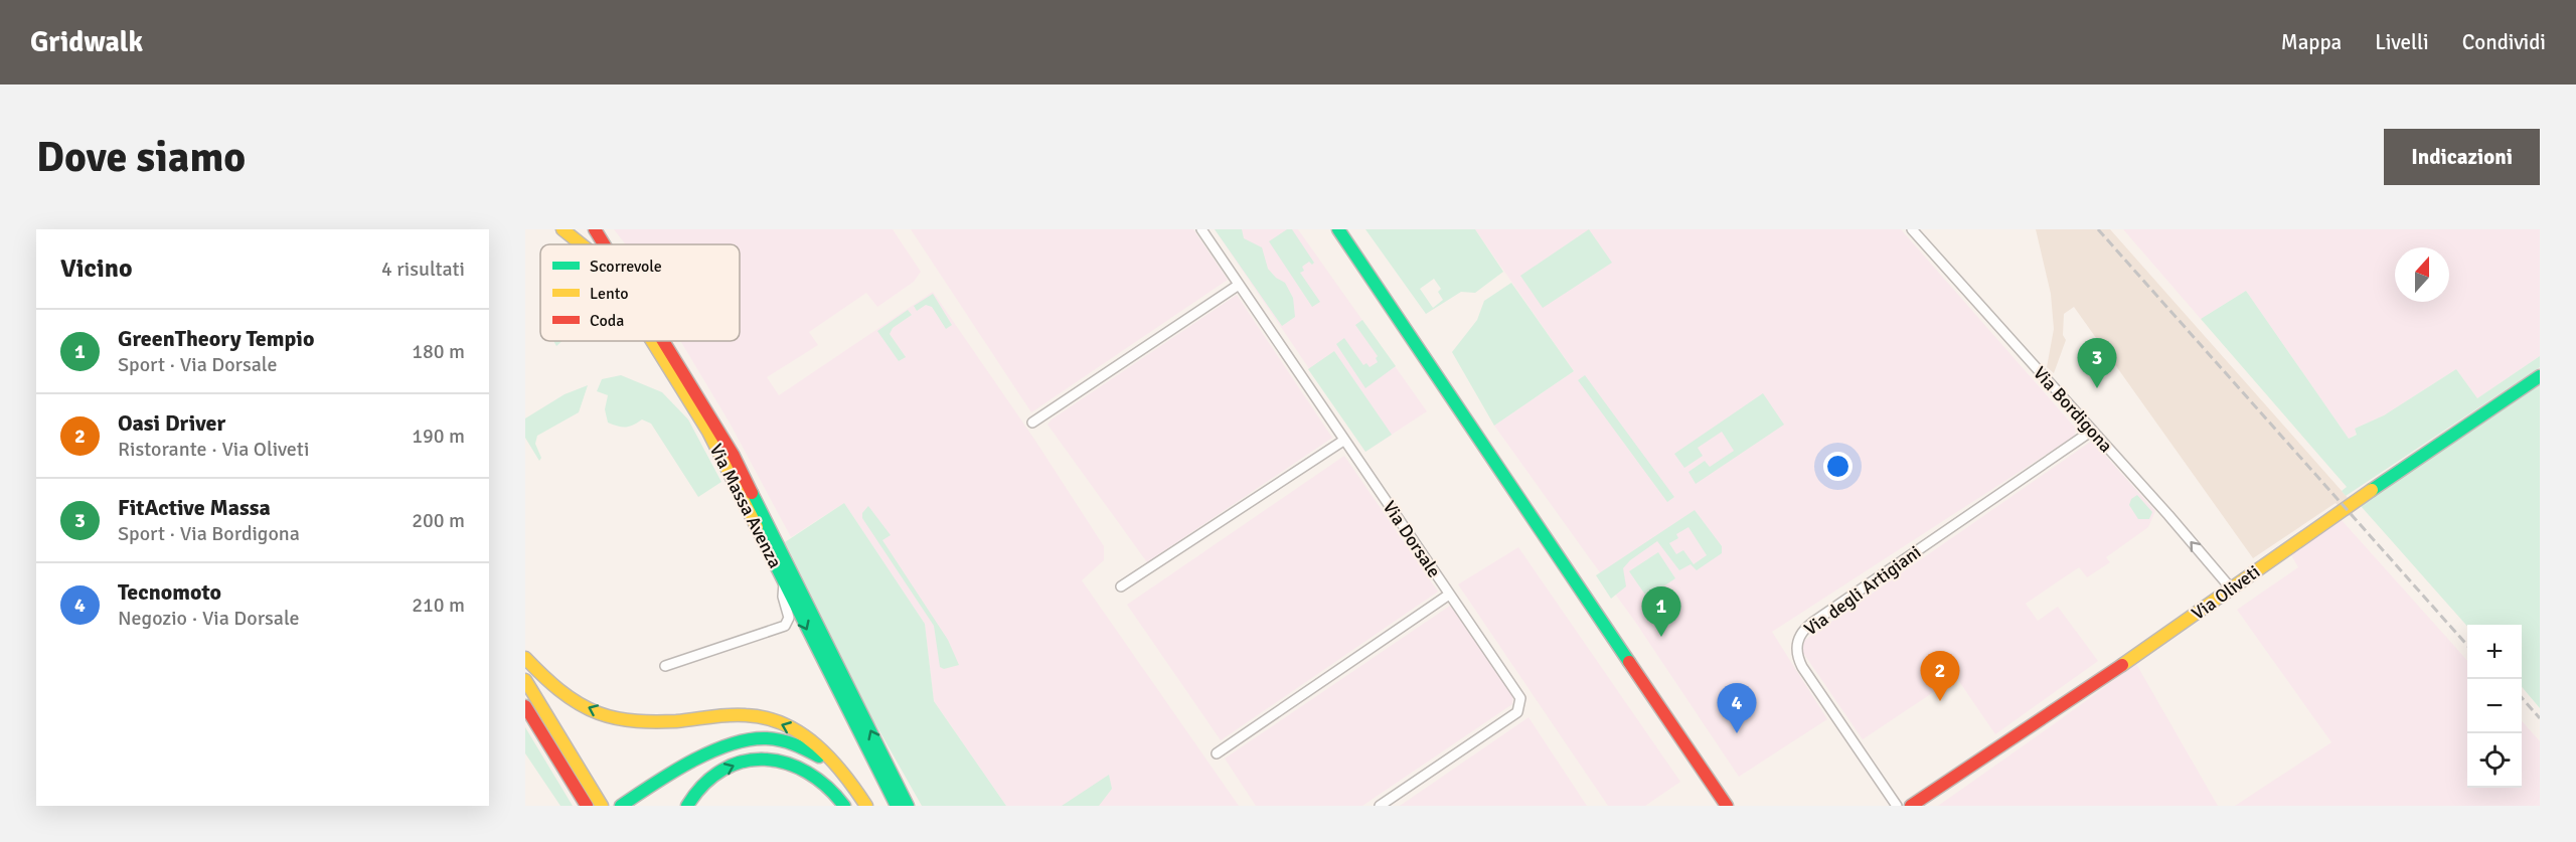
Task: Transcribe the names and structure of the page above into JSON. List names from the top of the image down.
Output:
{
  "streets": {
    "main road": ["Via Massa Avenza", "Via Oliveti"],
    "street": ["Via Bordigona", "Via Dorsale", "Via degli Artigiani"]
  },
  "crossings": [
    ["Via Bordigona", "Via degli Artigiani"],
    ["Via Bordigona", "Via Oliveti"]
  ],
  "one_way": ["Via Bordigona"],
  "legend": ["Scorrevole", "Lento", "Coda"],
  "north": "top",
  "page": {
    "header": "Gridwalk",
    "nav": ["Mappa", "Livelli", "Condividi"],
    "buttons": "Indicazioni",
    "title": "Dove siamo",
    "heading": ["Vicino", "4 risultati"],
    "list": [
      {
        "mark": "1",
        "name": "GreenTheory Tempio",
        "note": "Sport · Via Dorsale",
        "value": "180 m"
      },
      {
        "mark": "2",
        "name": "Oasi Driver",
        "note": "Ristorante · Via Oliveti",
        "value": "190 m"
      },
      {
        "mark": "3",
        "name": "FitActive Massa",
        "note": "Sport · Via Bordigona",
        "value": "200 m"
      },
      {
        "mark": "4",
        "name": "Tecnomoto",
        "note": "Negozio · Via Dorsale",
        "value": "210 m"
      }
    ],
    "pins": [
      "3",
      "1",
      "2",
      "4"
    ],
    "map_buttons": ["+", "−"]
  }
}
